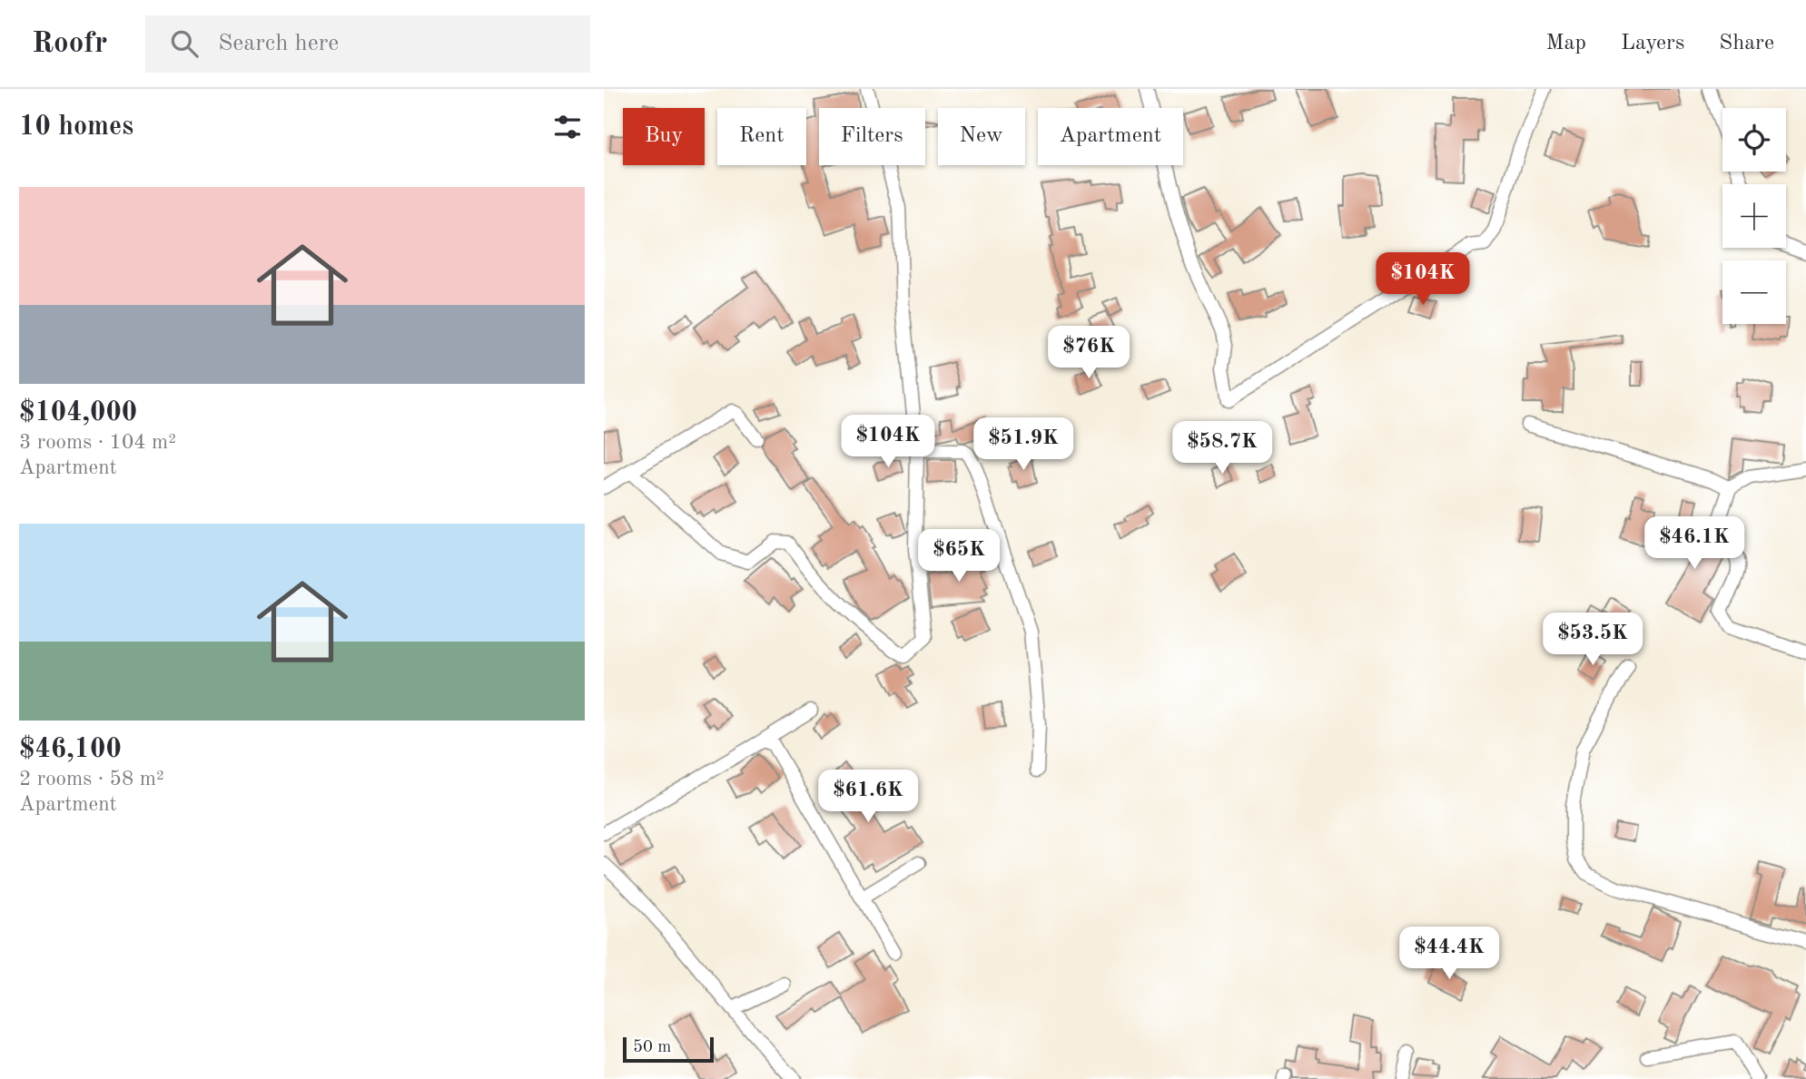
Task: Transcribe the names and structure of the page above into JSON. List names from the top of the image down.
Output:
{
  "scale_bar": "50 m",
  "page": {
    "header": "Roofr",
    "search": "Search here",
    "nav": ["Map", "Layers", "Share"],
    "heading": "10 homes",
    "map_buttons": ["+", "−"],
    "chip": [
      "Buy",
      "Rent",
      "Filters",
      "New",
      "Apartment"
    ],
    "list": [
      {
        "name": "$104,000",
        "note": "3 rooms · 104 m² · Apartment"
      },
      {
        "name": "$46,100",
        "note": "2 rooms · 58 m² · Apartment"
      }
    ],
    "price": [
      "$104K",
      "$76K",
      "$104K",
      "$51.9K",
      "$58.7K",
      "$46.1K",
      "$65K",
      "$53.5K",
      "$61.6K",
      "$44.4K"
    ],
    "scale": "50 m"
  }
}
